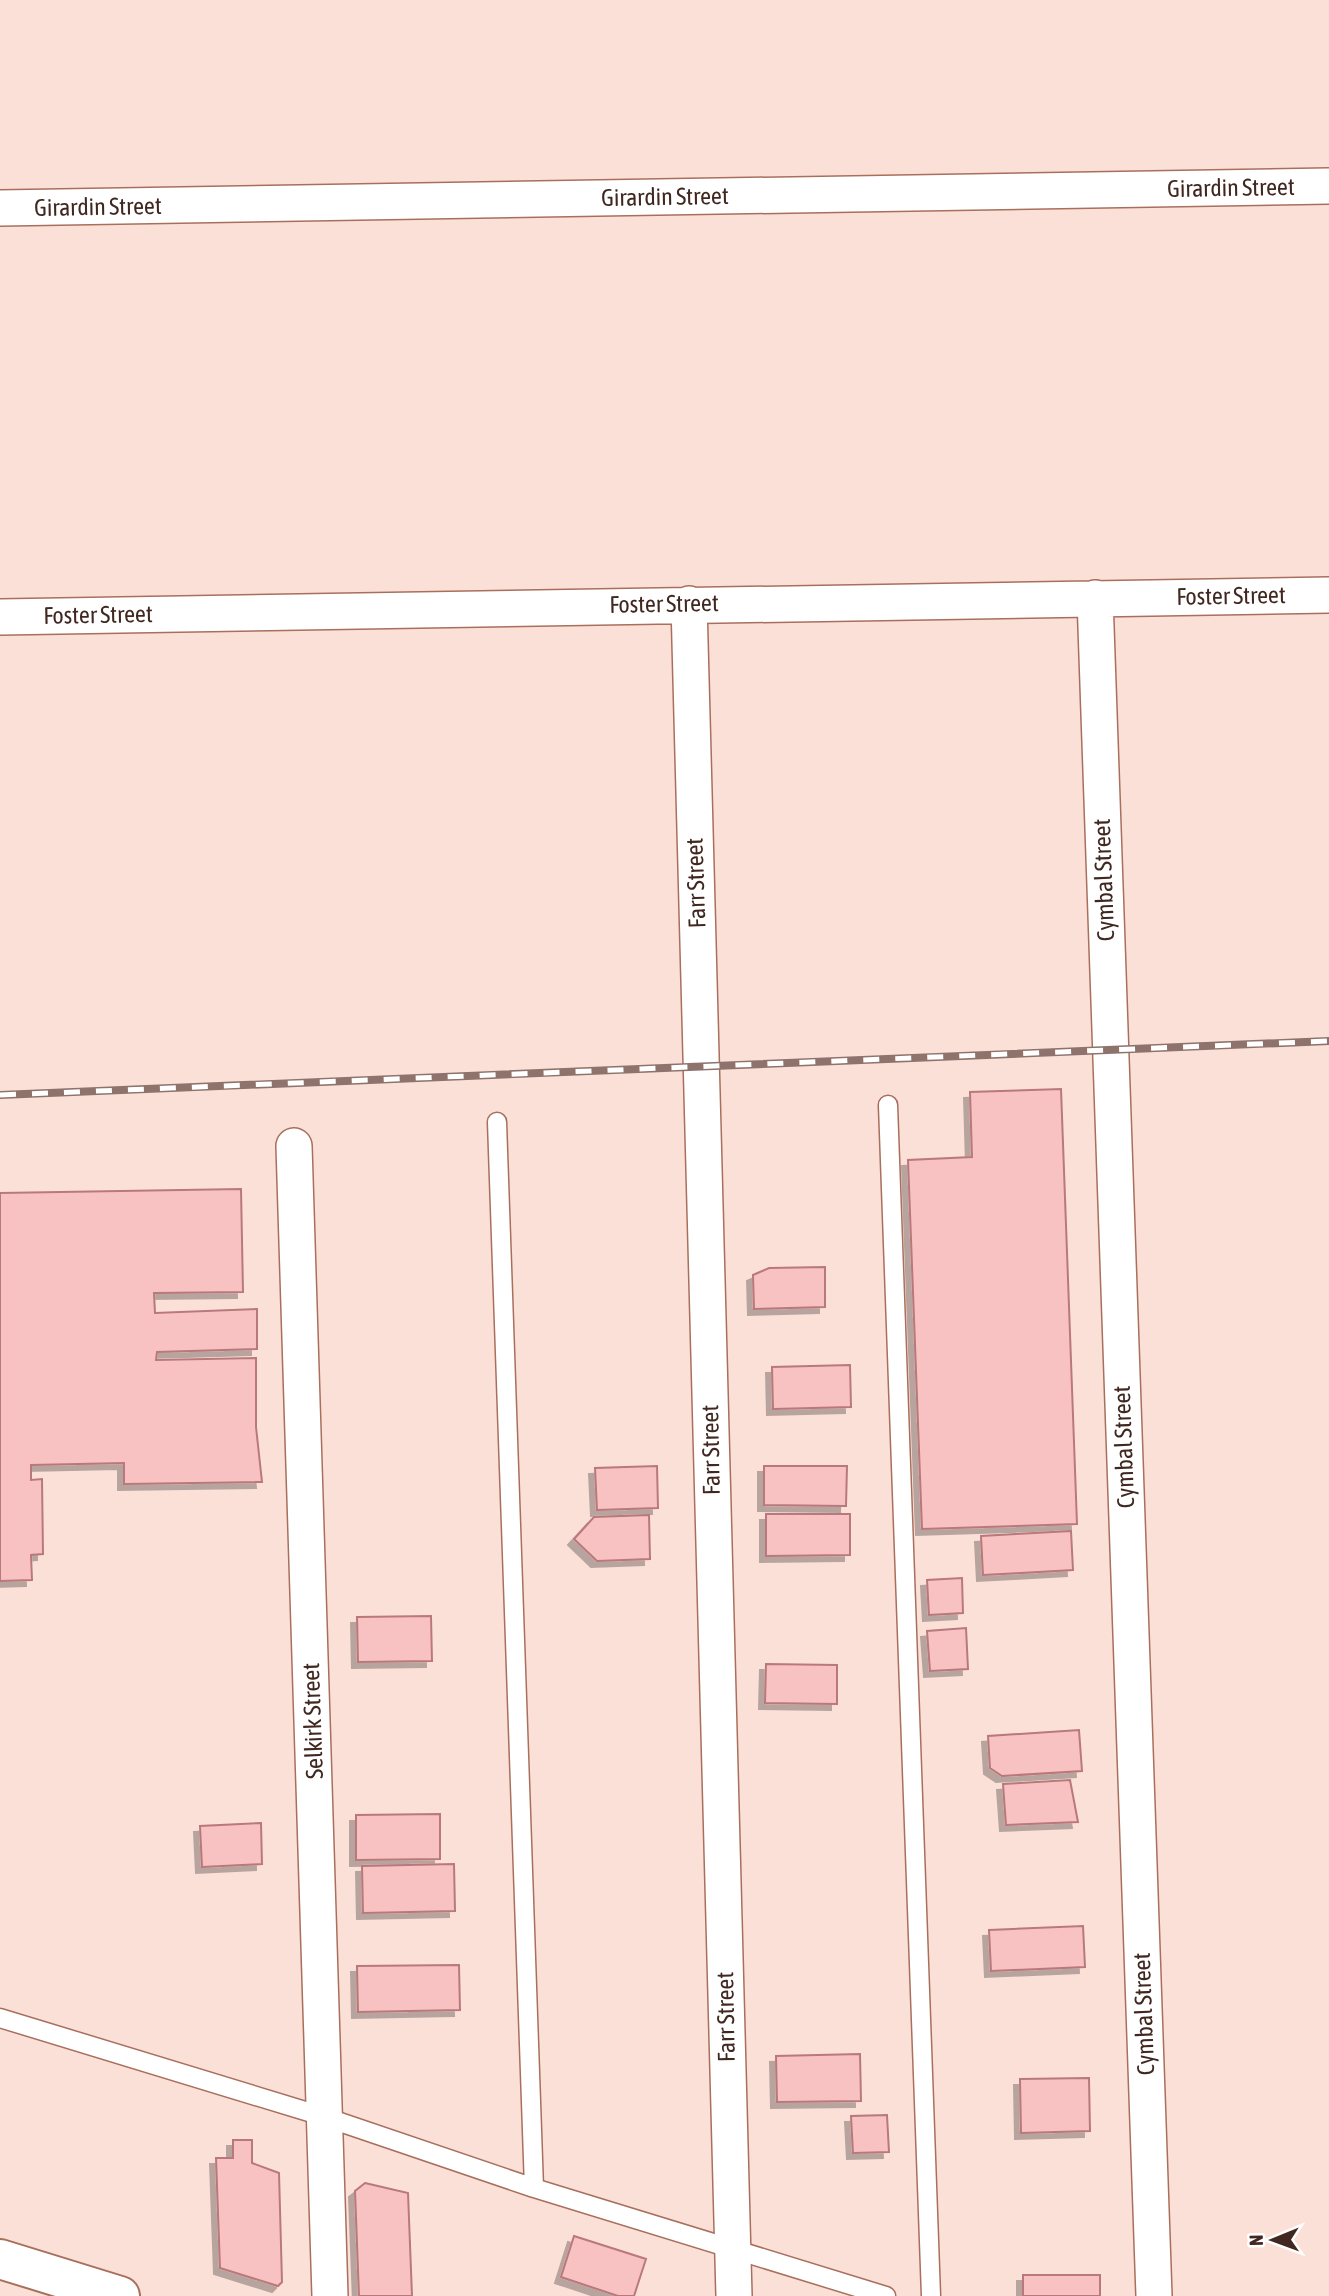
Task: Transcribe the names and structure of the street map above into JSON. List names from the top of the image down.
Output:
{
  "streets": {
    "street": [
      "Girardin Street",
      "Foster Street",
      "Cymbal Street",
      "Farr Street",
      "Selkirk Street"
    ]
  },
  "crossings": [
    ["Foster Street", "Cymbal Street"],
    ["Foster Street", "Farr Street"]
  ],
  "north": "left"
}
